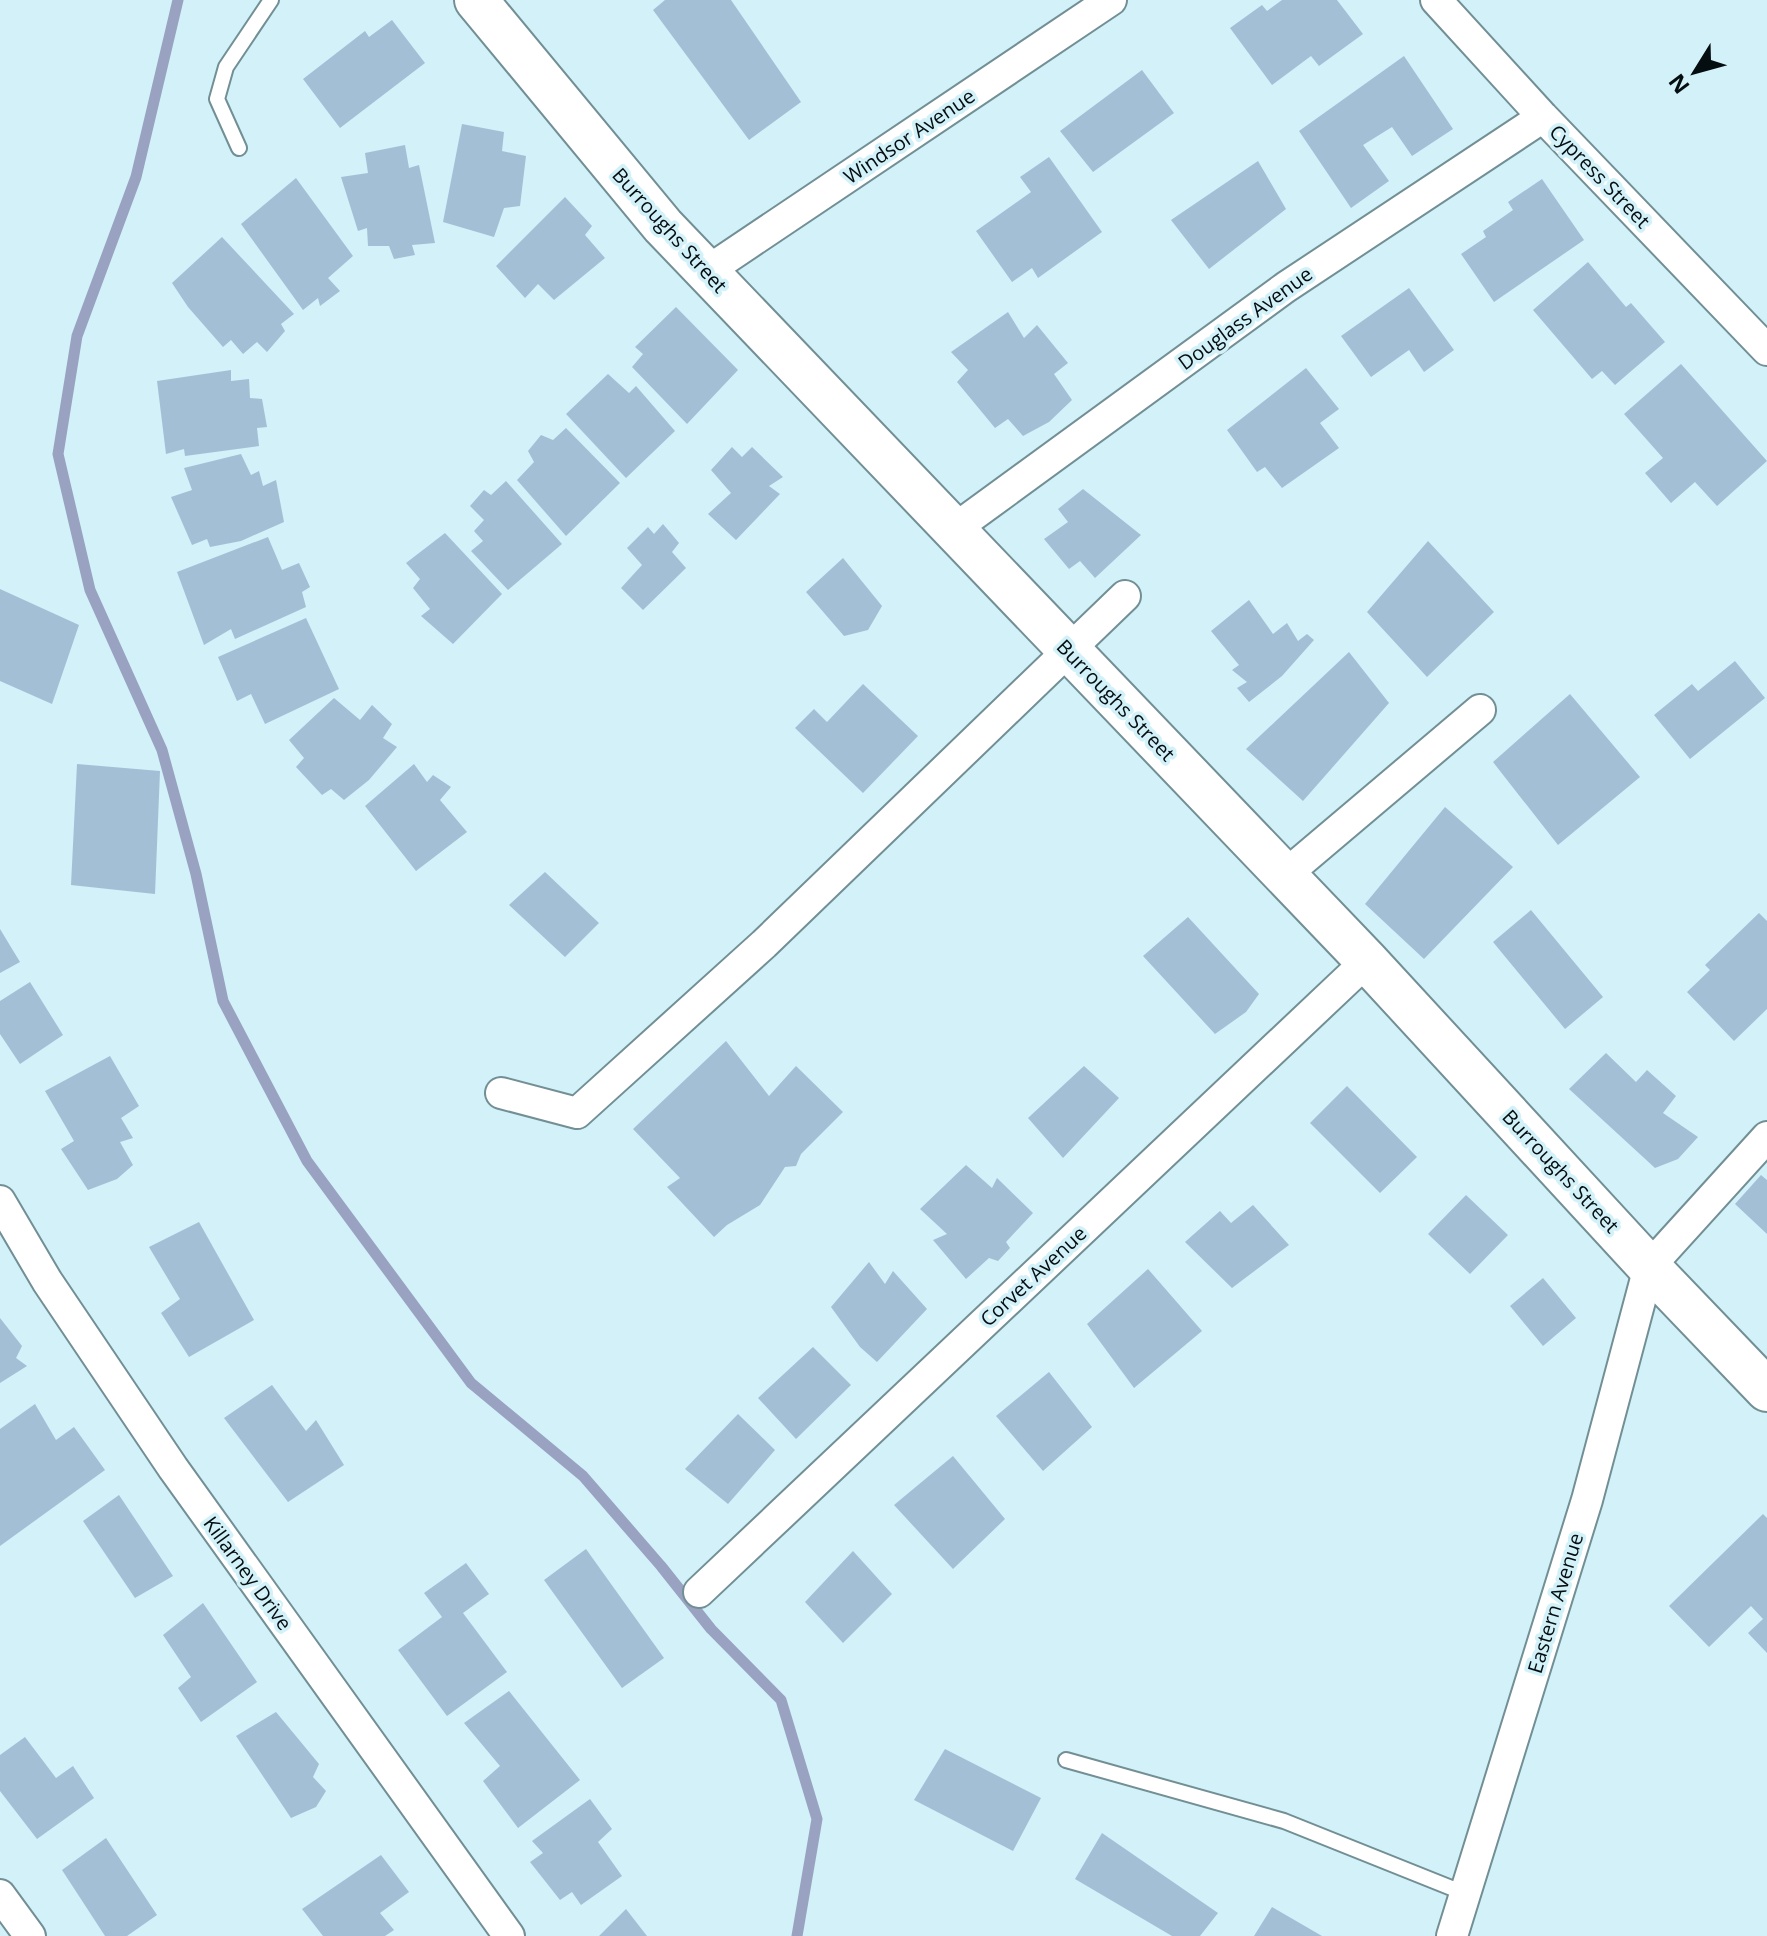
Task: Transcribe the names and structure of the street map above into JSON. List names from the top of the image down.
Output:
{
  "streets": {
    "street": [
      "Windsor Avenue",
      "Cypress Street",
      "Burroughs Street",
      "Douglass Avenue",
      "Corvet Avenue",
      "Killarney Drive",
      "Eastern Avenue"
    ]
  },
  "crossings": [
    ["Windsor Avenue", "Burroughs Street"],
    ["Cypress Street", "Douglass Avenue"],
    ["Burroughs Street", "Douglass Avenue"],
    ["Burroughs Street", "Corvet Avenue"],
    ["Burroughs Street", "Eastern Avenue"]
  ],
  "north": "bottom left"
}
